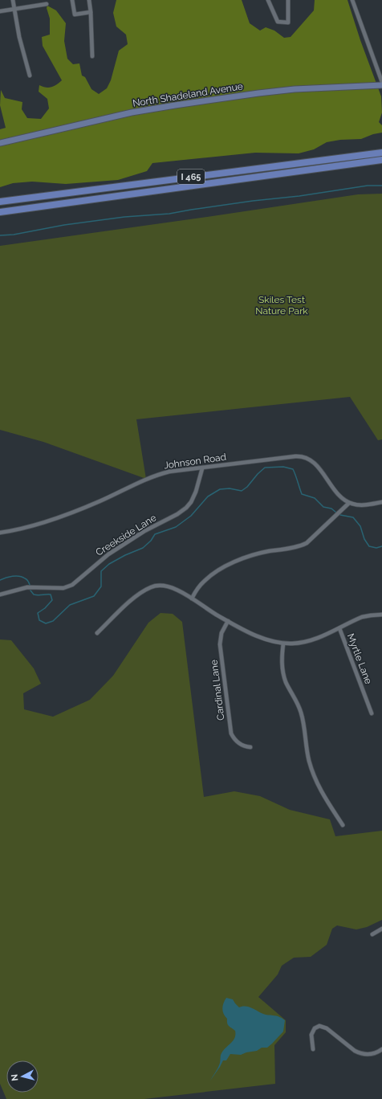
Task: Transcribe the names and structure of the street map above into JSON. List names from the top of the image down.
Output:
{
  "streets": {
    "highway": ["I 465"],
    "main road": ["North Shadeland Avenue"],
    "street": [
      "Johnson Road",
      "Creekside Lane",
      "Myrtle Lane",
      "Cardinal Lane"
    ]
  },
  "crossings": [
    ["Johnson Road", "Creekside Lane"]
  ],
  "parks": ["Skiles Test Nature Park"],
  "north": "left"
}
